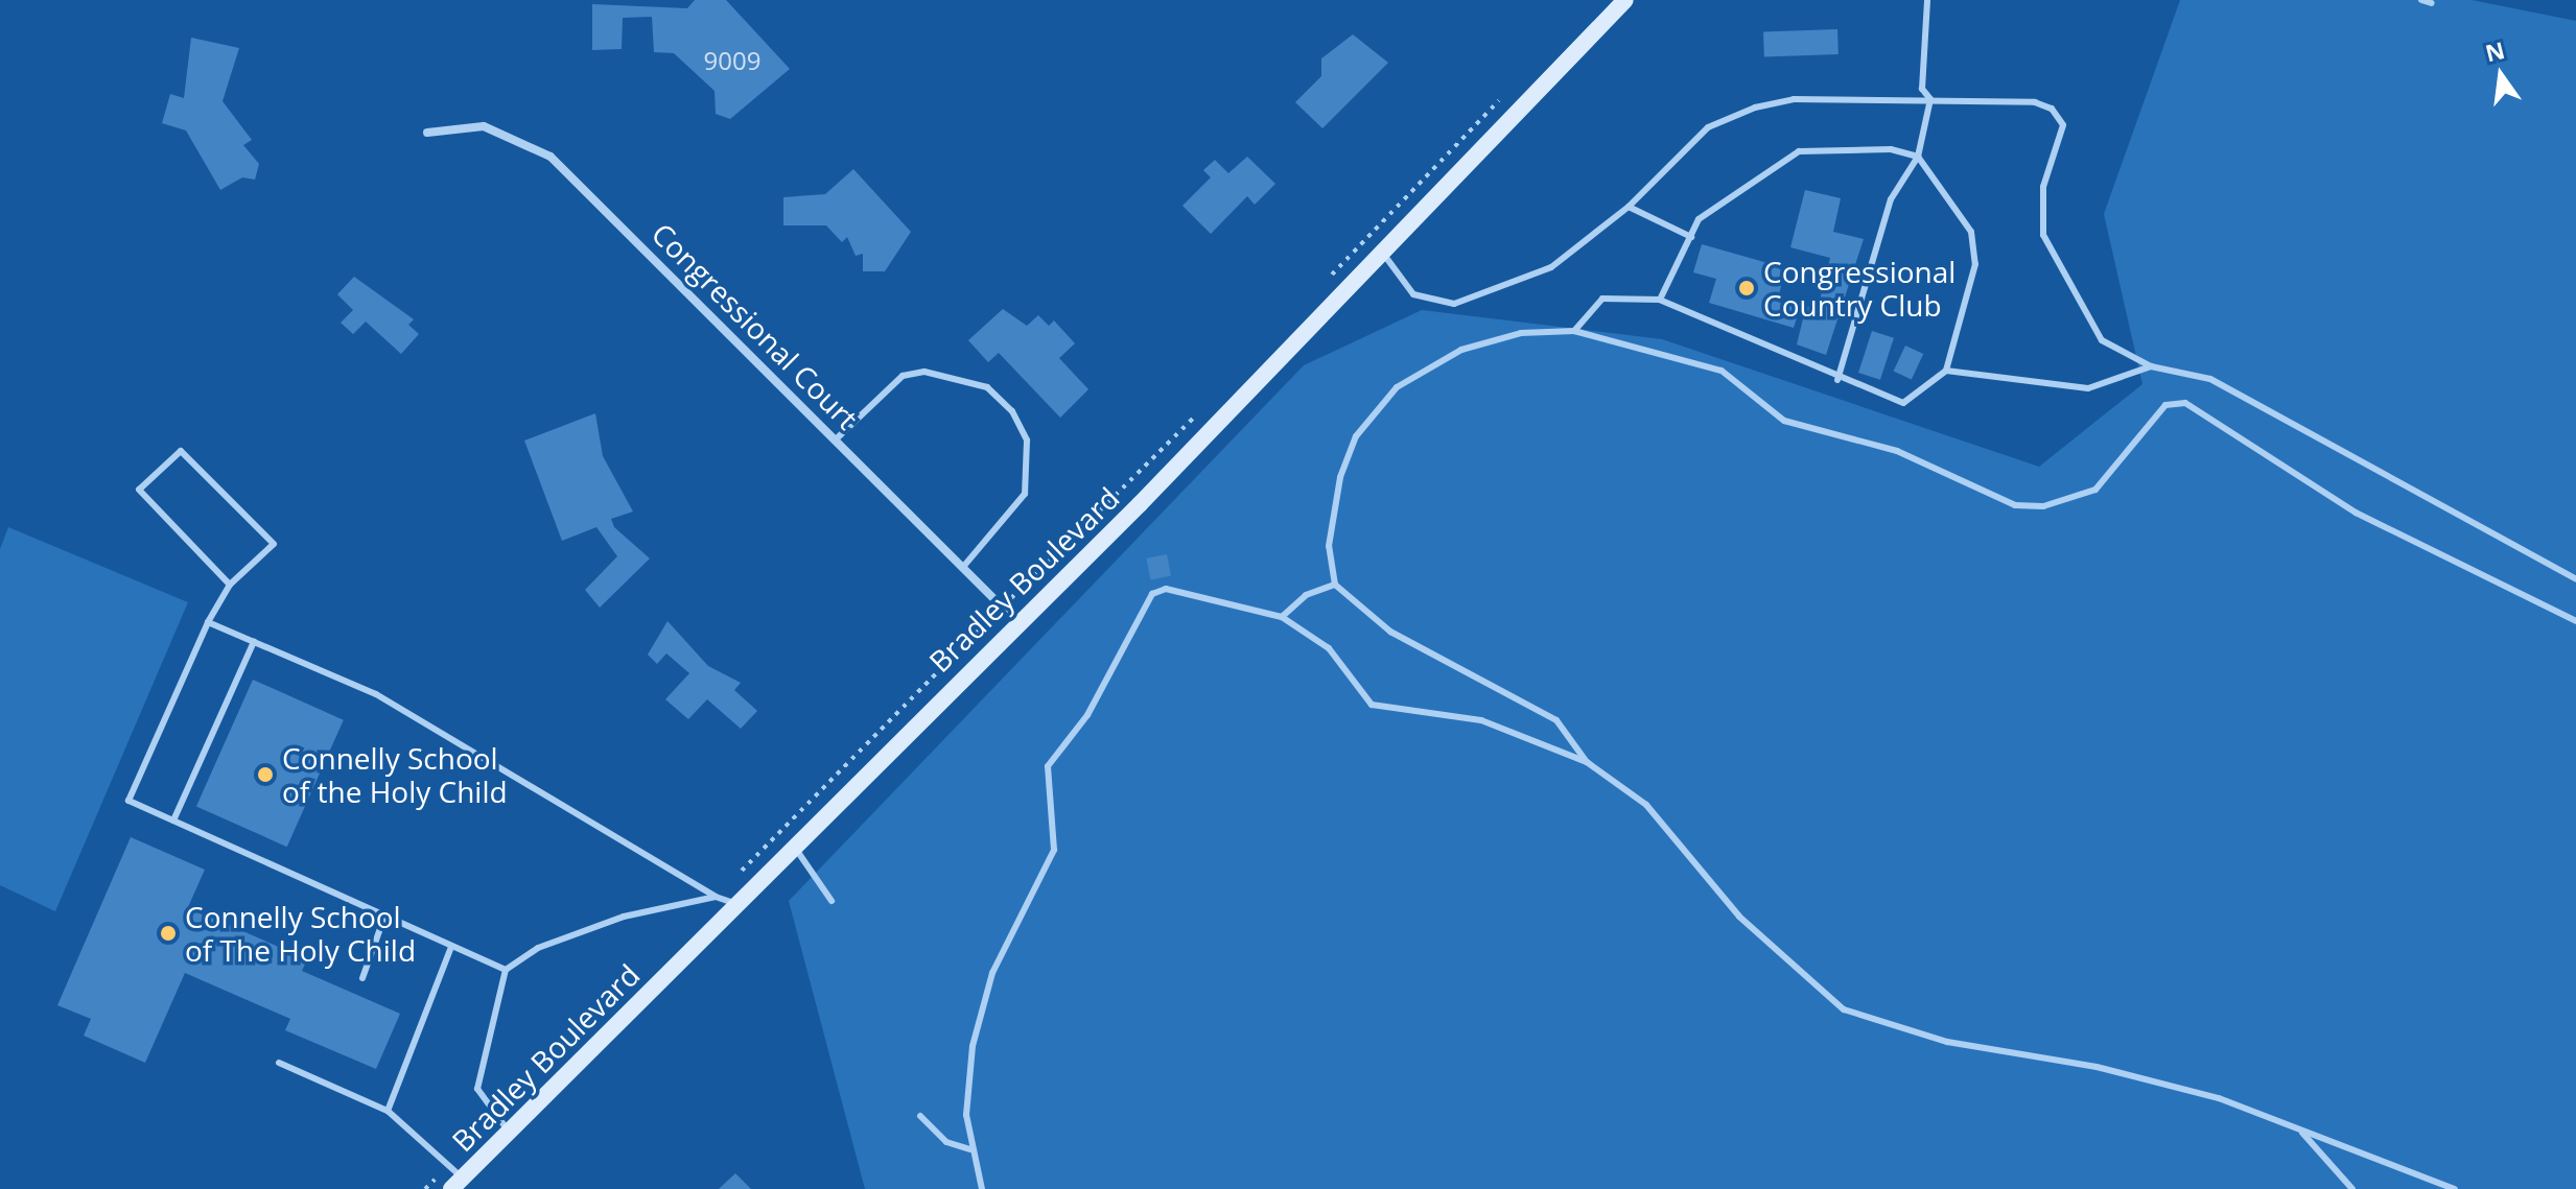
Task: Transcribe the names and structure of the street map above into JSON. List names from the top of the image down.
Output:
{
  "streets": {
    "main road": ["Bradley Boulevard"],
    "street": ["Congressional Court"]
  },
  "crossings": [
    ["Congressional Court", "Bradley Boulevard"]
  ],
  "places": ["Congressional Country Club", "Connelly School of the Holy Child", "Connelly School of The Holy Child"],
  "house_numbers": ["9009"],
  "north": "top"
}
